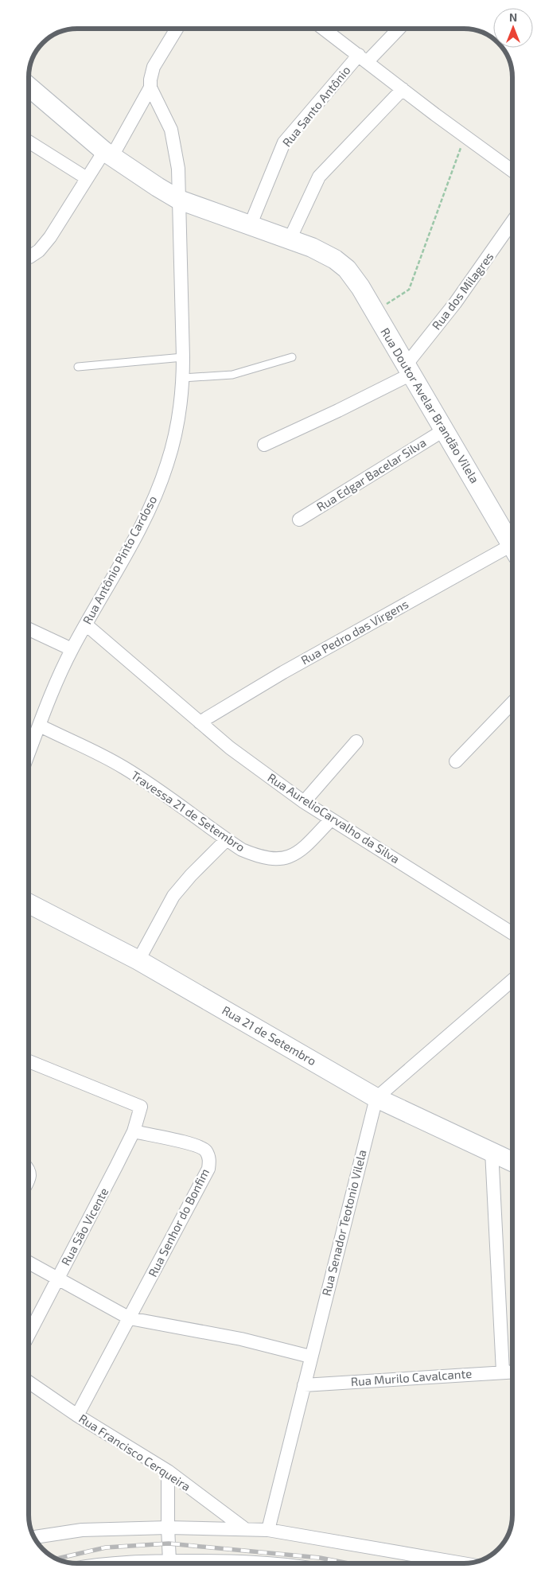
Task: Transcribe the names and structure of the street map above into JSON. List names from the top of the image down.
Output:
{
  "streets": {
    "street": [
      "Rua Santo Antônio",
      "Rua dos Milagres",
      "Rua Doutor Avelar Brandão Vilela",
      "Rua Edgar Bacelar Silva",
      "Rua Antônio Pinto Cardoso",
      "Rua Pedro das Virgens",
      "Travessa 21 de Setembro",
      "Rua AurelioCarvalho da Silva",
      "Rua 21 de Setembro",
      "Rua Senhor do Bonfim",
      "Rua Senador Teotonio Vilela",
      "Rua São Vicente",
      "Rua Murilo Cavalcante",
      "Rua Francisco Cerqueira"
    ]
  },
  "crossings": [
    ["Rua Santo Antônio", "Rua Doutor Avelar Brandão Vilela"],
    ["Rua dos Milagres", "Rua Doutor Avelar Brandão Vilela"],
    ["Rua Doutor Avelar Brandão Vilela", "Rua Edgar Bacelar Silva"],
    ["Rua Doutor Avelar Brandão Vilela", "Rua Antônio Pinto Cardoso"],
    ["Rua Antônio Pinto Cardoso", "Travessa 21 de Setembro"],
    ["Rua Antônio Pinto Cardoso", "Rua AurelioCarvalho da Silva"],
    ["Rua Pedro das Virgens", "Rua AurelioCarvalho da Silva"],
    ["Travessa 21 de Setembro", "Rua AurelioCarvalho da Silva"],
    ["Rua 21 de Setembro", "Rua Senador Teotonio Vilela"],
    ["Rua Senhor do Bonfim", "Rua São Vicente"],
    ["Rua Senhor do Bonfim", "Rua Francisco Cerqueira"],
    ["Rua Senador Teotonio Vilela", "Rua Murilo Cavalcante"]
  ],
  "north": "top"
}
